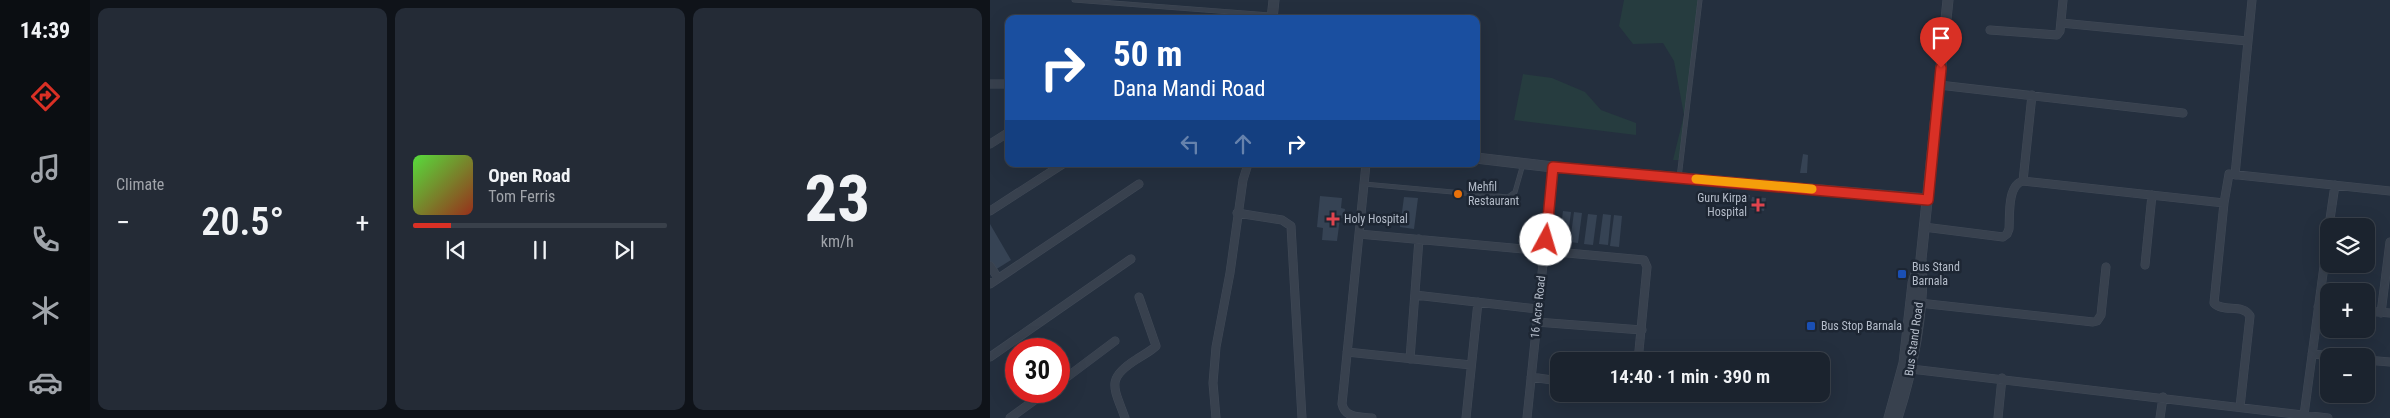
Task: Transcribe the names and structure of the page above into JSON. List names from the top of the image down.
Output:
{
  "streets": {
    "street": ["16 Acre Road", "Bus Stand Road"]
  },
  "places": {
    "other": ["Mehfil Restaurant"],
    "health": ["Guru Kirpa Hospital", "Holy Hospital"],
    "transit": ["Bus Stand Barnala", "Bus Stop Barnala"]
  },
  "page": {
    "tabs": "14:39",
    "tile": [
      "Climate",
      ["23", "km/h"]
    ],
    "turn": ["50 m", "Dana Mandi Road"],
    "song": ["Open Road", "Tom Ferris"],
    "heat": ["−", "20.5°", "+"],
    "map_buttons": ["+", "−"],
    "limit": "30",
    "trip": "14:40 · 1 min · 390 m"
  }
}
